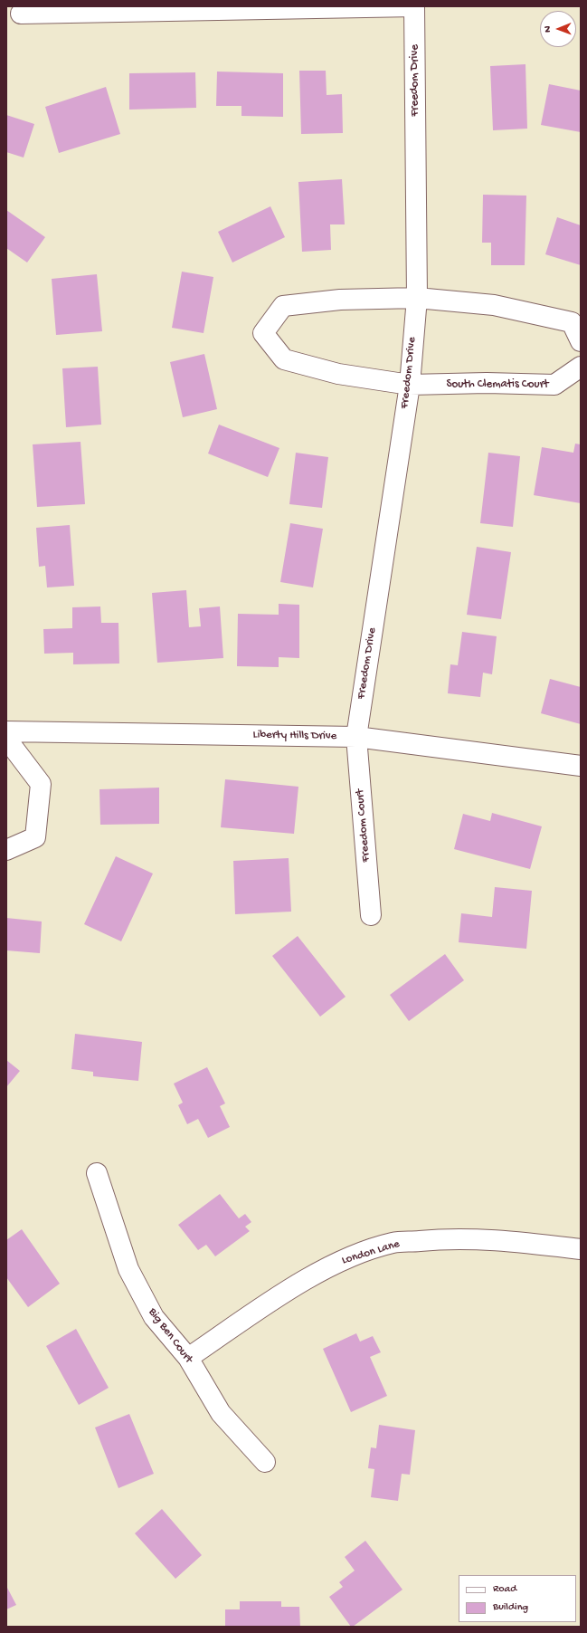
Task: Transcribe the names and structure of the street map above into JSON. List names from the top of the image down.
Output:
{
  "streets": {
    "street": [
      "Freedom Drive",
      "South Clematis Court",
      "Liberty Hills Drive",
      "Freedom Court",
      "London Lane",
      "Big Ben Court"
    ]
  },
  "crossings": [
    ["Freedom Drive", "South Clematis Court"],
    ["Freedom Drive", "Liberty Hills Drive"],
    ["Freedom Drive", "Freedom Court"],
    ["Liberty Hills Drive", "Freedom Court"],
    ["London Lane", "Big Ben Court"]
  ],
  "legend": ["Road", "Building"],
  "north": "left"
}
